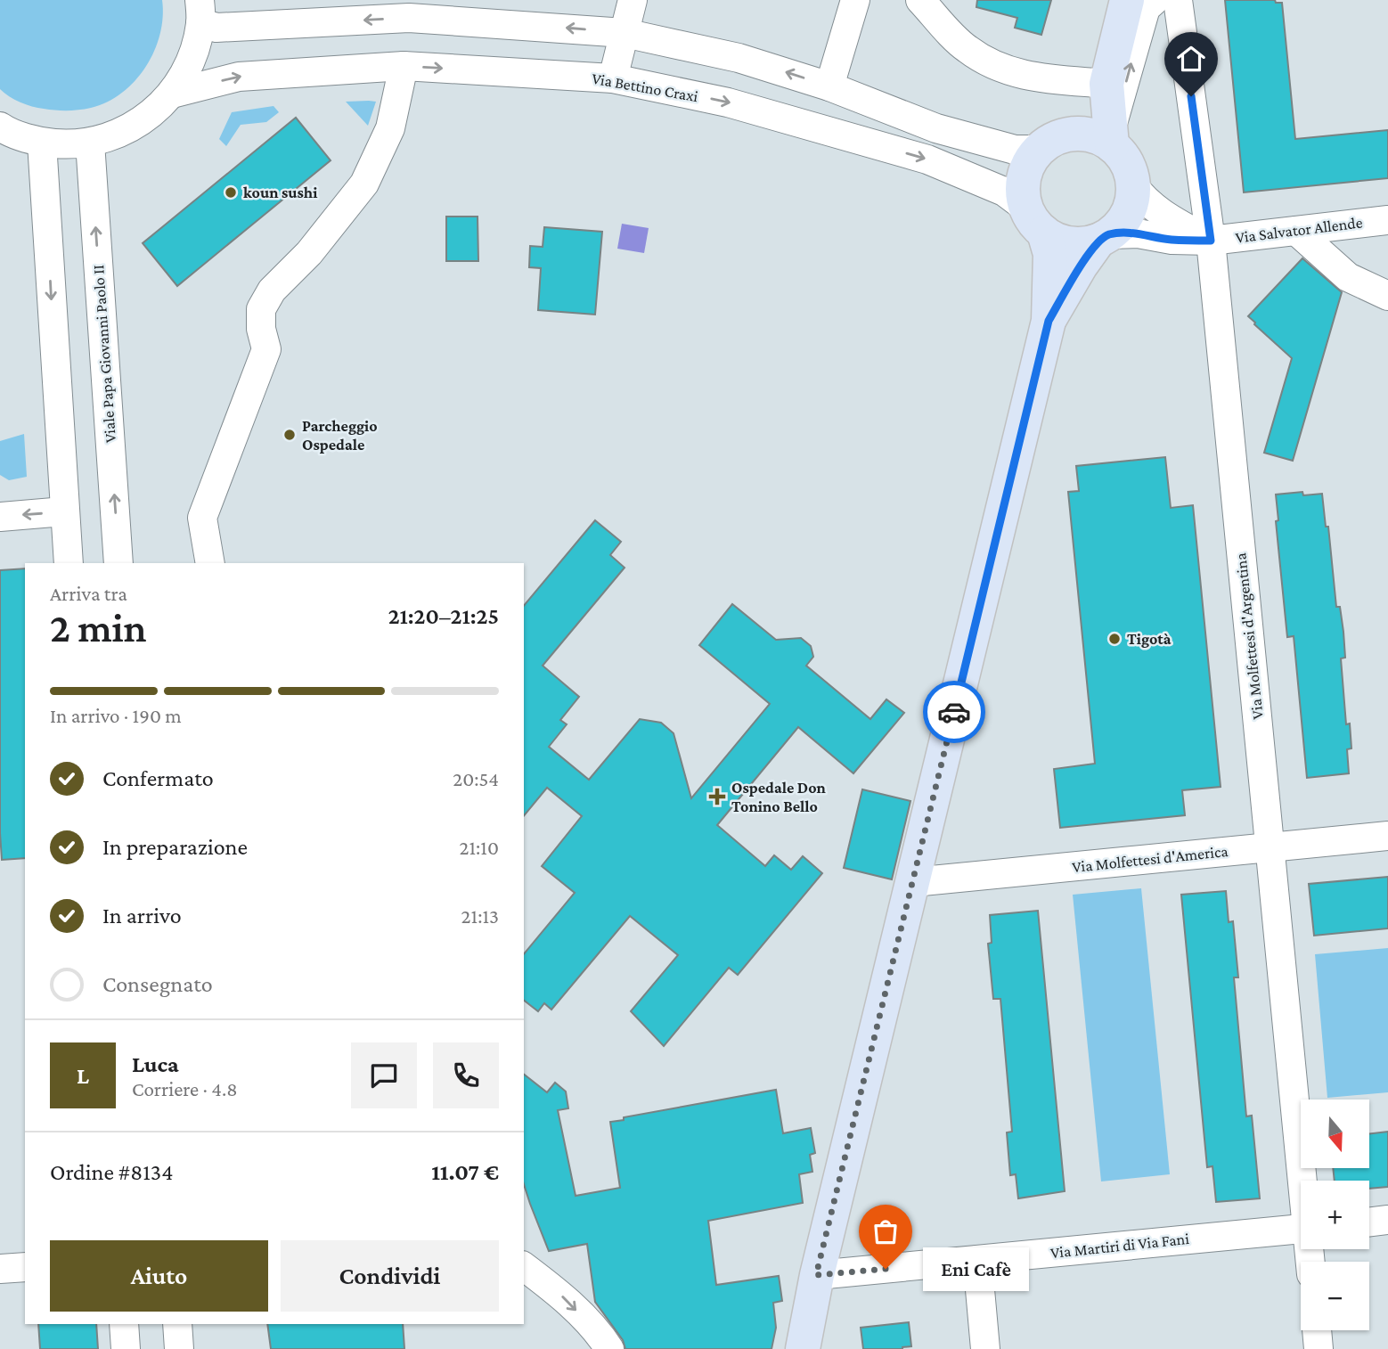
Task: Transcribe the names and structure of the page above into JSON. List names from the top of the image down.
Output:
{
  "streets": {
    "street": [
      "Via Bettino Craxi",
      "Via Salvator Allende",
      "Viale Papa Giovanni Paolo II",
      "Via Molfettesi d'Argentina",
      "Via Molfettesi d'America",
      "Via Martiri di Via Fani"
    ]
  },
  "crossings": [
    ["Via Bettino Craxi", "Via Salvator Allende"],
    ["Via Salvator Allende", "Via Molfettesi d'Argentina"],
    ["Via Molfettesi d'Argentina", "Via Molfettesi d'America"]
  ],
  "places": {
    "other": [
      "koun sushi",
      "Parcheggio Ospedale",
      "Tigotà",
      "Eni Cafè"
    ],
    "health": ["Ospedale Don Tonino Bello"]
  },
  "north": "bottom",
  "page": {
    "heading": ["2 min", "Arriva tra", "21:20–21:25"],
    "panel": [
      "Luca",
      "Corriere · 4.8",
      "Ordine #8134",
      "11.07 €"
    ],
    "bar": "In arrivo · 190 m",
    "list": [
      ["Confermato", "20:54"],
      ["In preparazione", "21:10"],
      ["In arrivo", "21:13"],
      "Consegnato"
    ],
    "round": "L",
    "map_buttons": ["+", "−"],
    "buttons": ["Aiuto", "Condividi"],
    "bubble": "Eni Cafè"
  }
}
